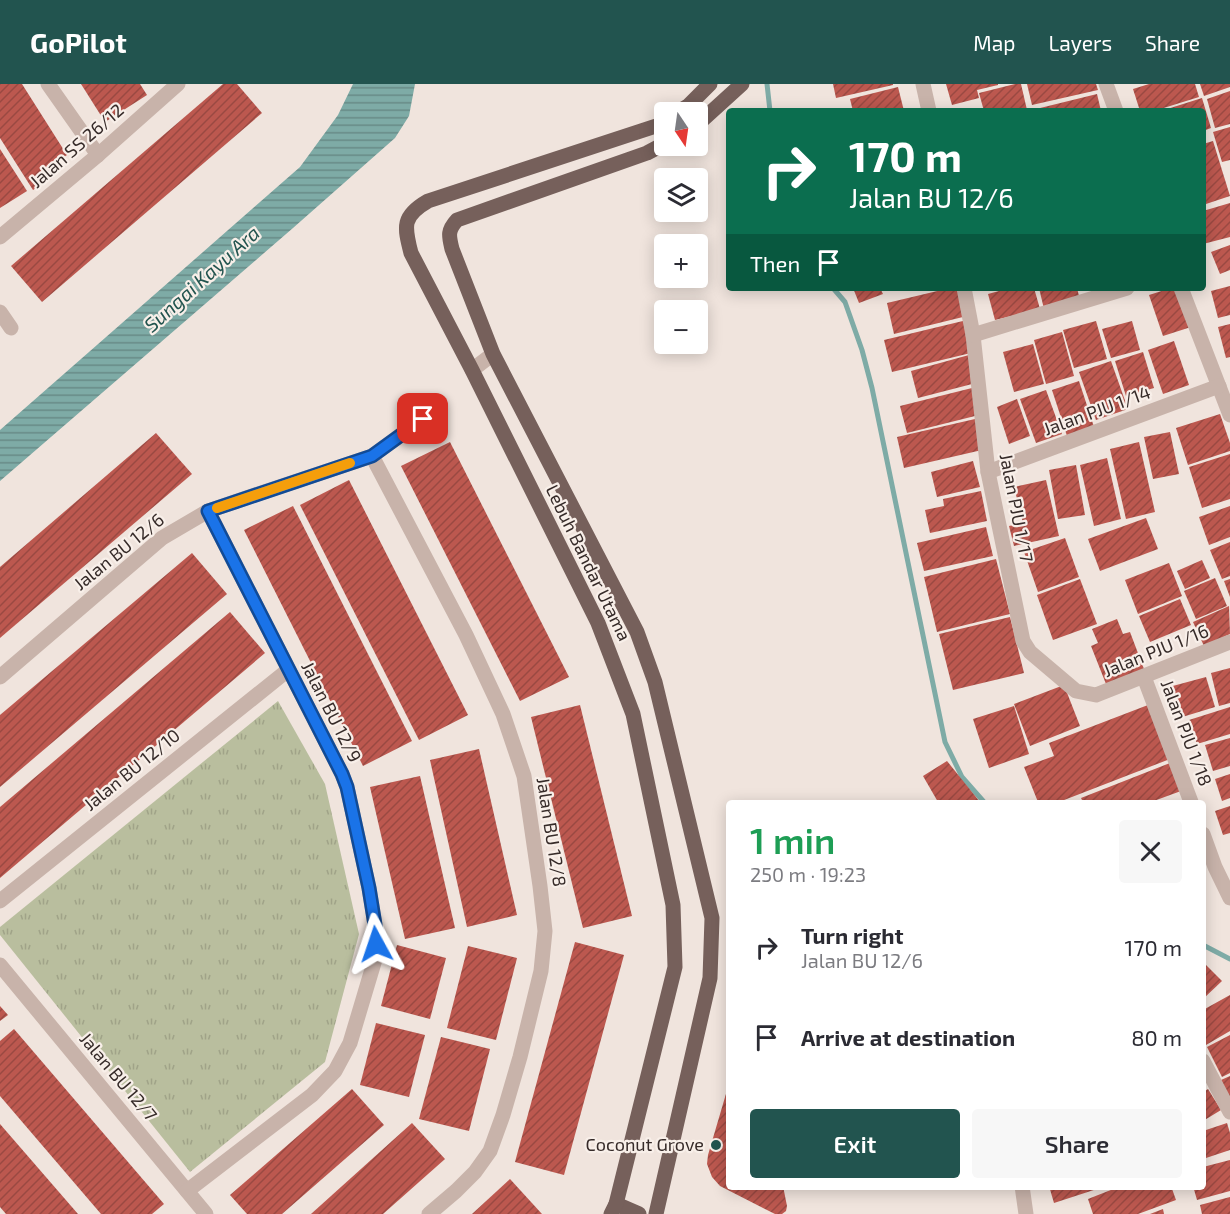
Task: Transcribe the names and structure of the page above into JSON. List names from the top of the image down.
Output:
{
  "streets": {
    "main road": ["Lebuh Bandar Utama"],
    "street": [
      "Jalan SS 26/12",
      "Jalan PJU 1/14",
      "Jalan PJU 1/17",
      "Jalan BU 12/6",
      "Jalan PJU 1/16",
      "Jalan BU 12/9",
      "Jalan PJU 1/18",
      "Jalan BU 12/10",
      "Jalan BU 12/8",
      "Jalan BU 12/7"
    ]
  },
  "crossings": [
    ["Jalan PJU 1/14", "Jalan PJU 1/17"],
    ["Jalan PJU 1/17", "Jalan PJU 1/16"],
    ["Jalan BU 12/6", "Jalan BU 12/9"],
    ["Jalan BU 12/6", "Jalan BU 12/8"],
    ["Jalan PJU 1/16", "Jalan PJU 1/18"],
    ["Jalan BU 12/9", "Jalan BU 12/10"],
    ["Jalan BU 12/9", "Jalan BU 12/7"]
  ],
  "water": ["Sungai Kayu Ara"],
  "places": ["Coconut Grove"],
  "north": "bottom",
  "page": {
    "header": "GoPilot",
    "nav": ["Map", "Layers", "Share"],
    "map_buttons": ["+", "−"],
    "turn": ["170 m", "Jalan BU 12/6"],
    "then": "Then",
    "heading": ["1 min", "250 m · 19:23"],
    "list": [
      {
        "name": "Turn right",
        "note": "Jalan BU 12/6",
        "value": "170 m"
      },
      {
        "name": "Arrive at destination",
        "value": "80 m"
      }
    ],
    "buttons": ["Exit", "Share"]
  }
}
